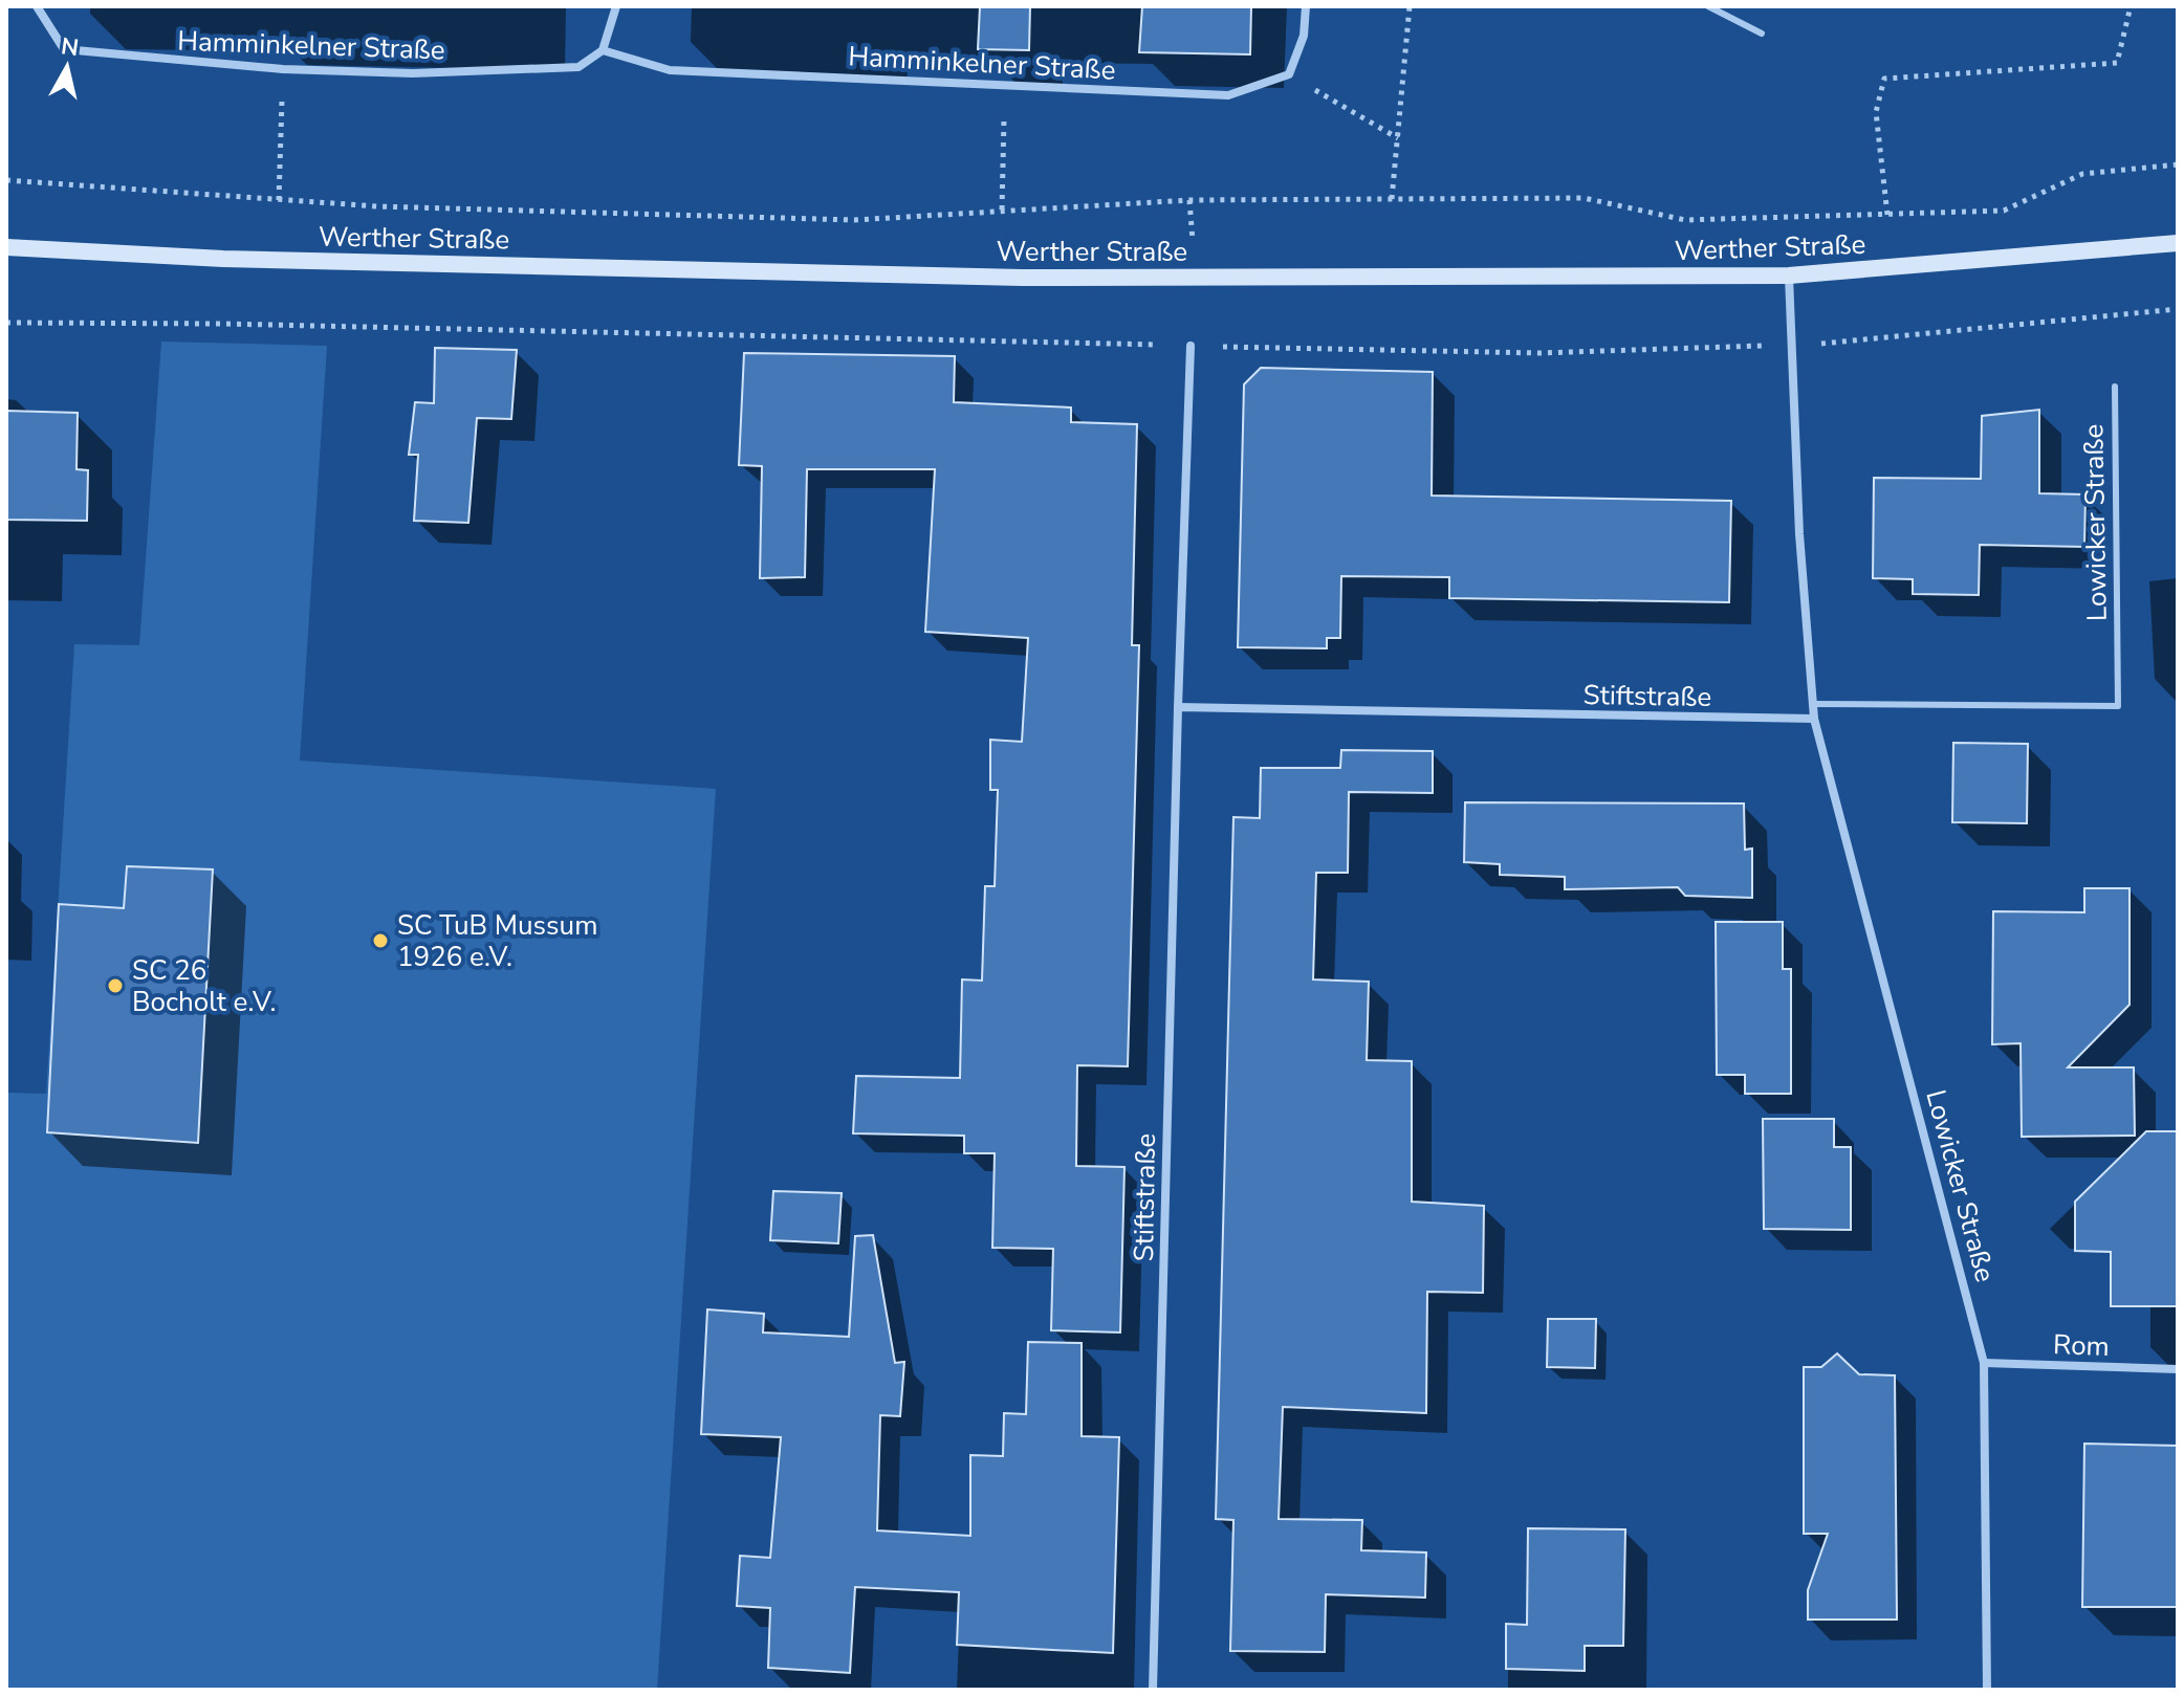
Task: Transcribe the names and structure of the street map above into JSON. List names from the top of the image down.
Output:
{
  "streets": {
    "main road": ["Werther Straße"],
    "street": [
      "Hamminkelner Straße",
      "Lowicker Straße",
      "Stiftstraße",
      "Rom"
    ]
  },
  "crossings": [
    ["Werther Straße", "Lowicker Straße"],
    ["Lowicker Straße", "Stiftstraße"],
    ["Lowicker Straße", "Rom"]
  ],
  "places": ["SC TuB Mussum 1926 e.V.", "SC 26 Bocholt e.V."],
  "north": "top"
}
